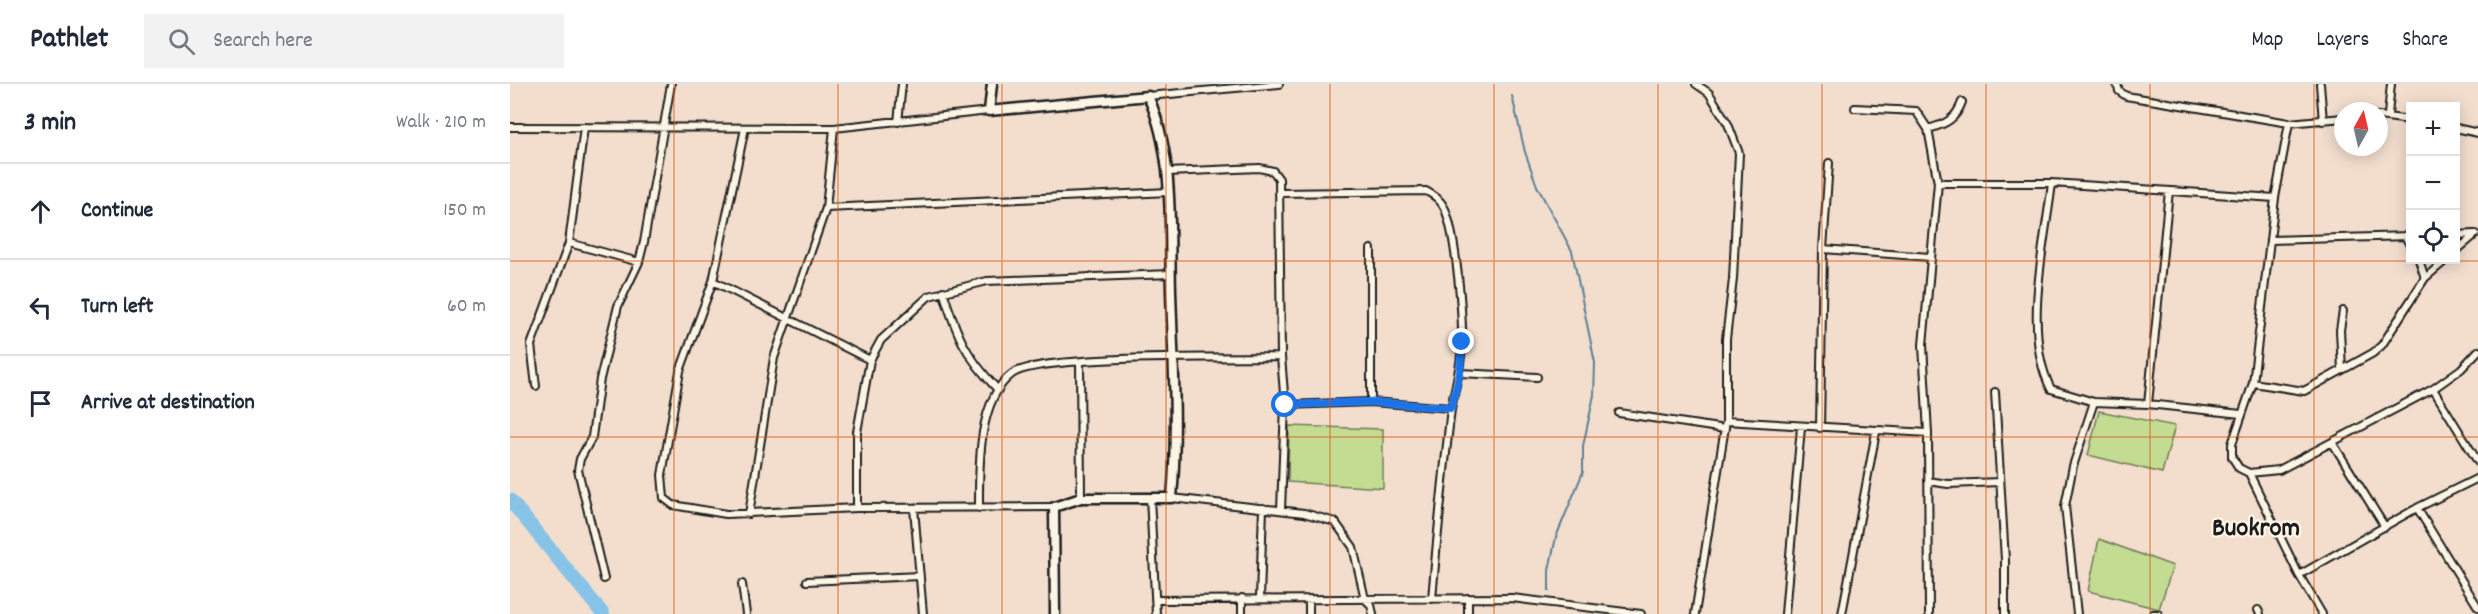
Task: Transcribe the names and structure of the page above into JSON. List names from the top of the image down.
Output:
{
  "districts": ["Buokrom"],
  "north": "top",
  "page": {
    "header": "Pathlet",
    "search": "Search here",
    "nav": ["Map", "Layers", "Share"],
    "heading": ["3 min", "Walk · 210 m"],
    "map_buttons": ["+", "−"],
    "list": [
      ["Continue", "150 m"],
      ["Turn left", "60 m"],
      "Arrive at destination"
    ]
  }
}
